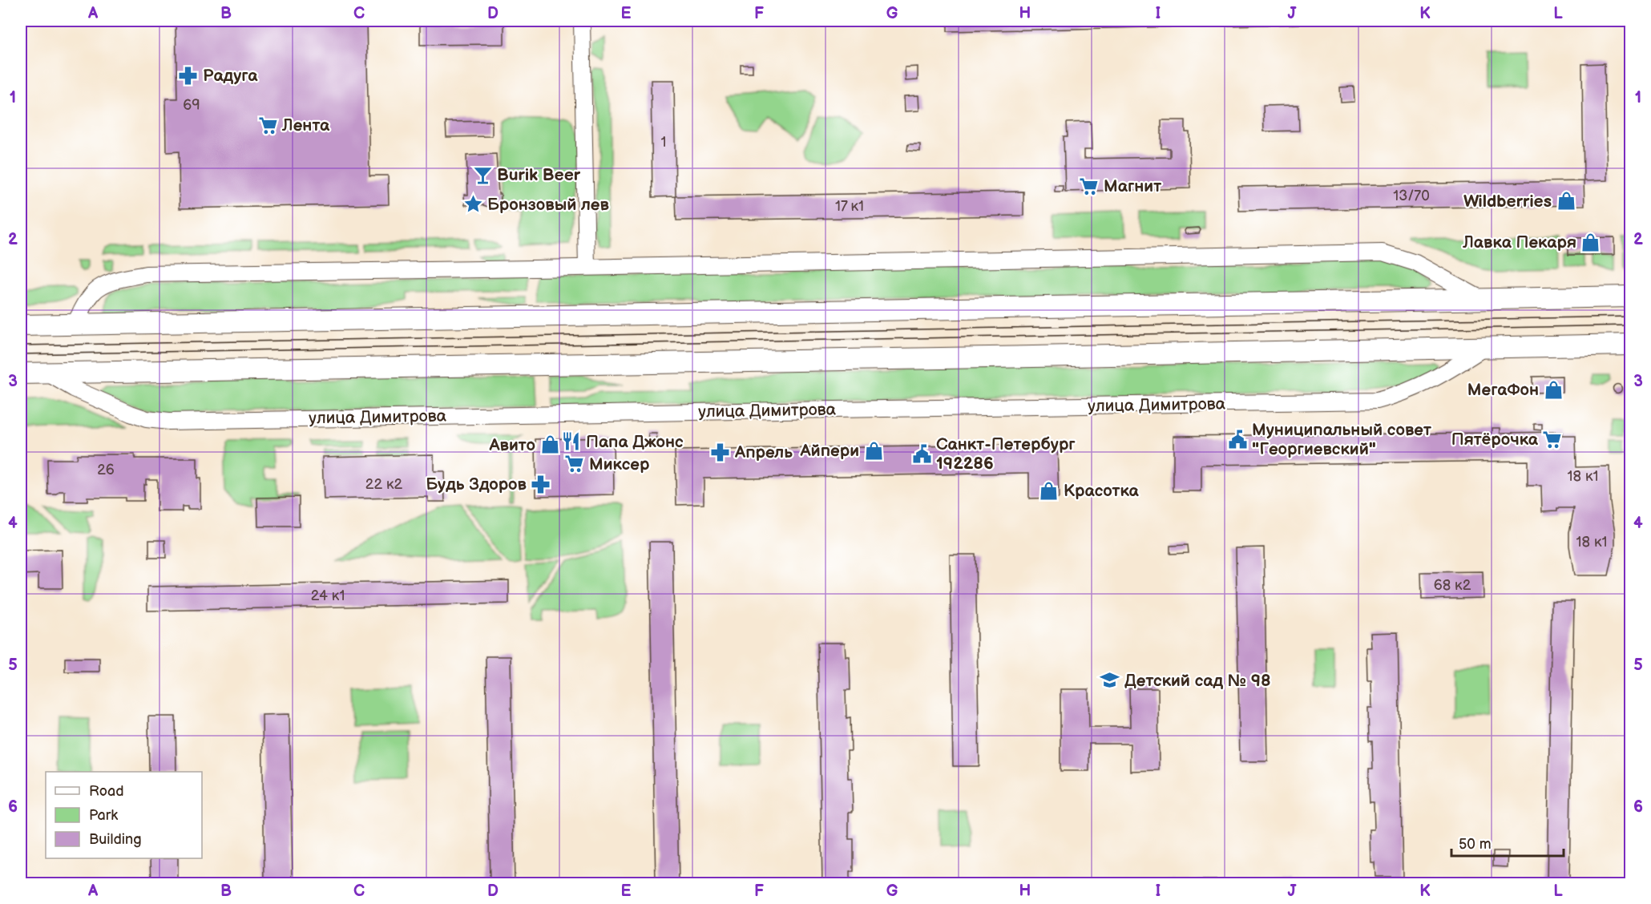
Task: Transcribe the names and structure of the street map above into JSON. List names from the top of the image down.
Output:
{
  "streets": {
    "street": ["улица Димитрова"]
  },
  "places": {
    "pharmacy": ["Радуга", "Апрель", "Будь Здоров"],
    "supermarket": [
      "Лента",
      "Магнит",
      "Пятёрочка",
      "Миксер"
    ],
    "bar": ["Burik Beer"],
    "shop": [
      "Wildberries",
      "Лавка Пекаря",
      "МегаФон",
      "Авито",
      "Айпери",
      "Красотка"
    ],
    "place": ["Бронзовый лев"],
    "public building": ["Муниципальный совет \"Георгиевский\"", "Санкт-Петербург 192286"],
    "restaurant": ["Папа Джонс"],
    "school or university": ["Детский сад № 98"]
  },
  "house_numbers": [
    "69",
    "1",
    "13/70",
    "17 к1",
    "26",
    "18 к1",
    "22 к2",
    "18 к1",
    "68 к2",
    "24 к1"
  ],
  "legend": ["Road", "Park", "Building"],
  "scale_bar": "50 m",
  "grid": {
    "columns": [
      "A",
      "B",
      "C",
      "D",
      "E",
      "F",
      "G",
      "H",
      "I",
      "J",
      "K",
      "L"
    ],
    "rows": [
      "1",
      "2",
      "3",
      "4",
      "5",
      "6"
    ]
  }
}
